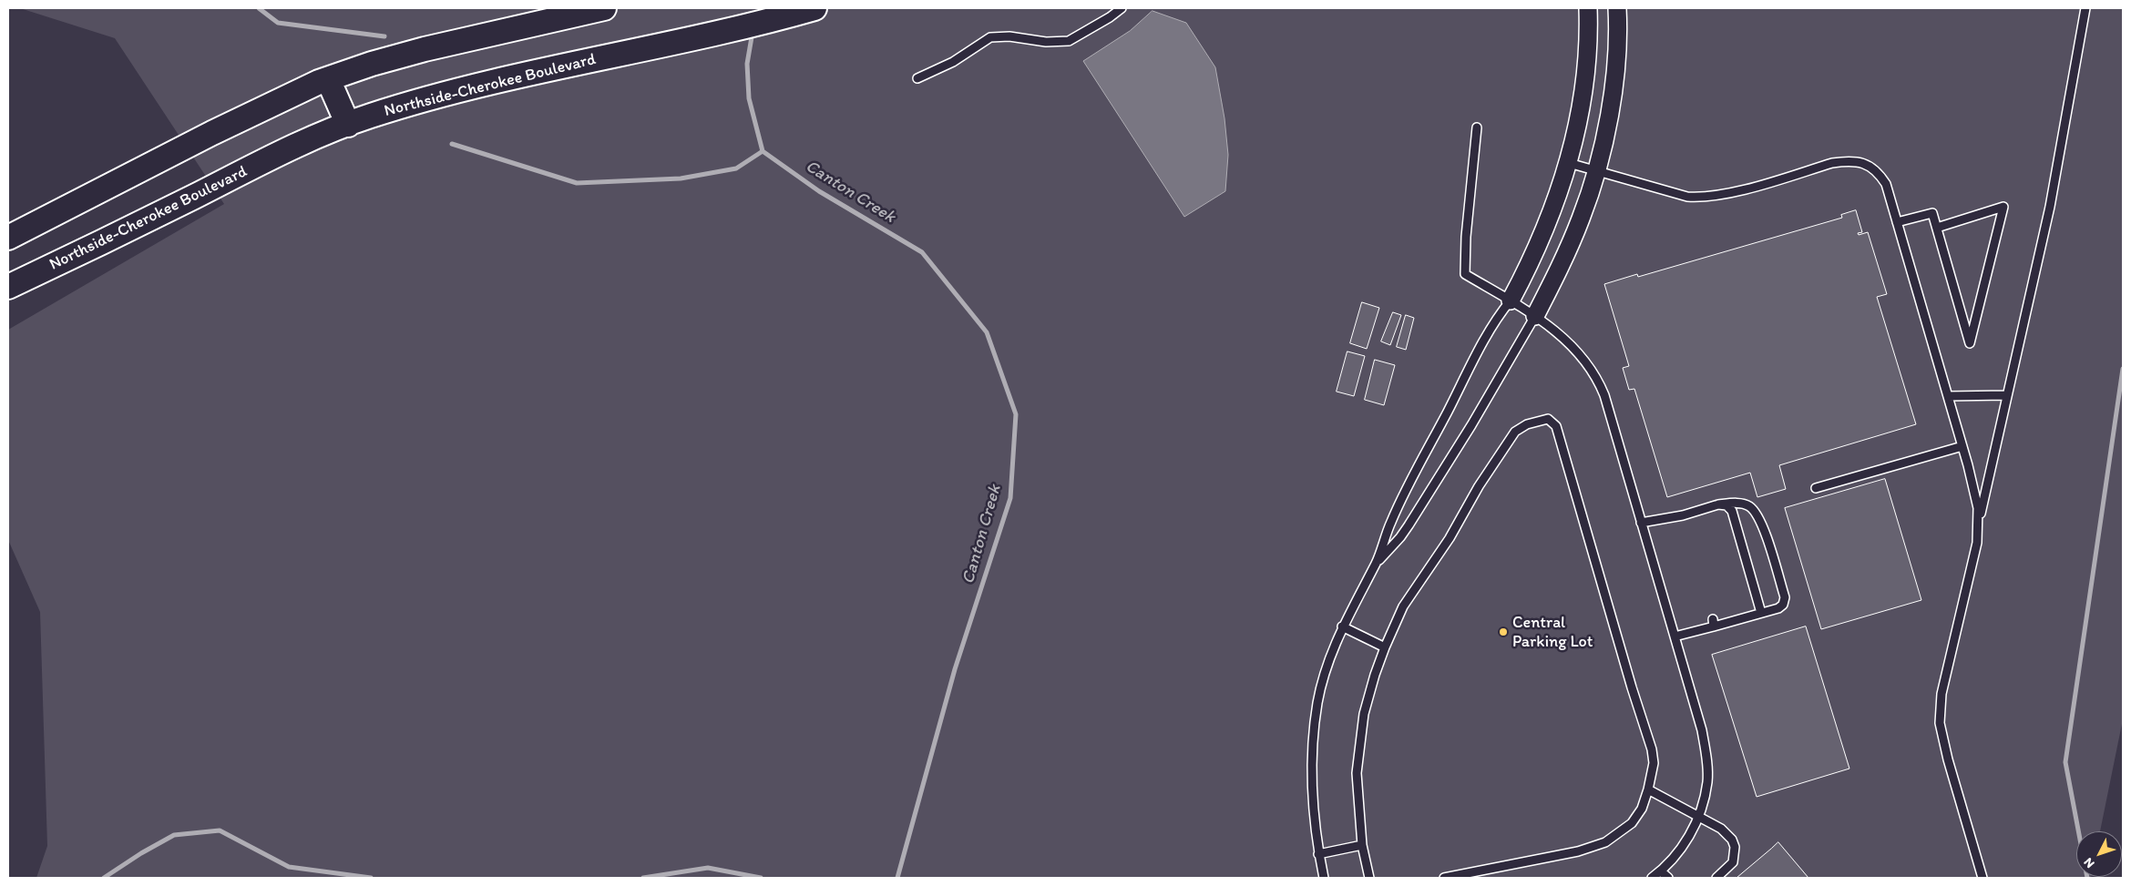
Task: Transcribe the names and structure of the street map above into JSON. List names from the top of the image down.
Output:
{
  "streets": {
    "street": ["Northside-Cherokee Boulevard"]
  },
  "water": ["Canton Creek"],
  "places": ["Central Parking Lot"],
  "north": "bottom left"
}
